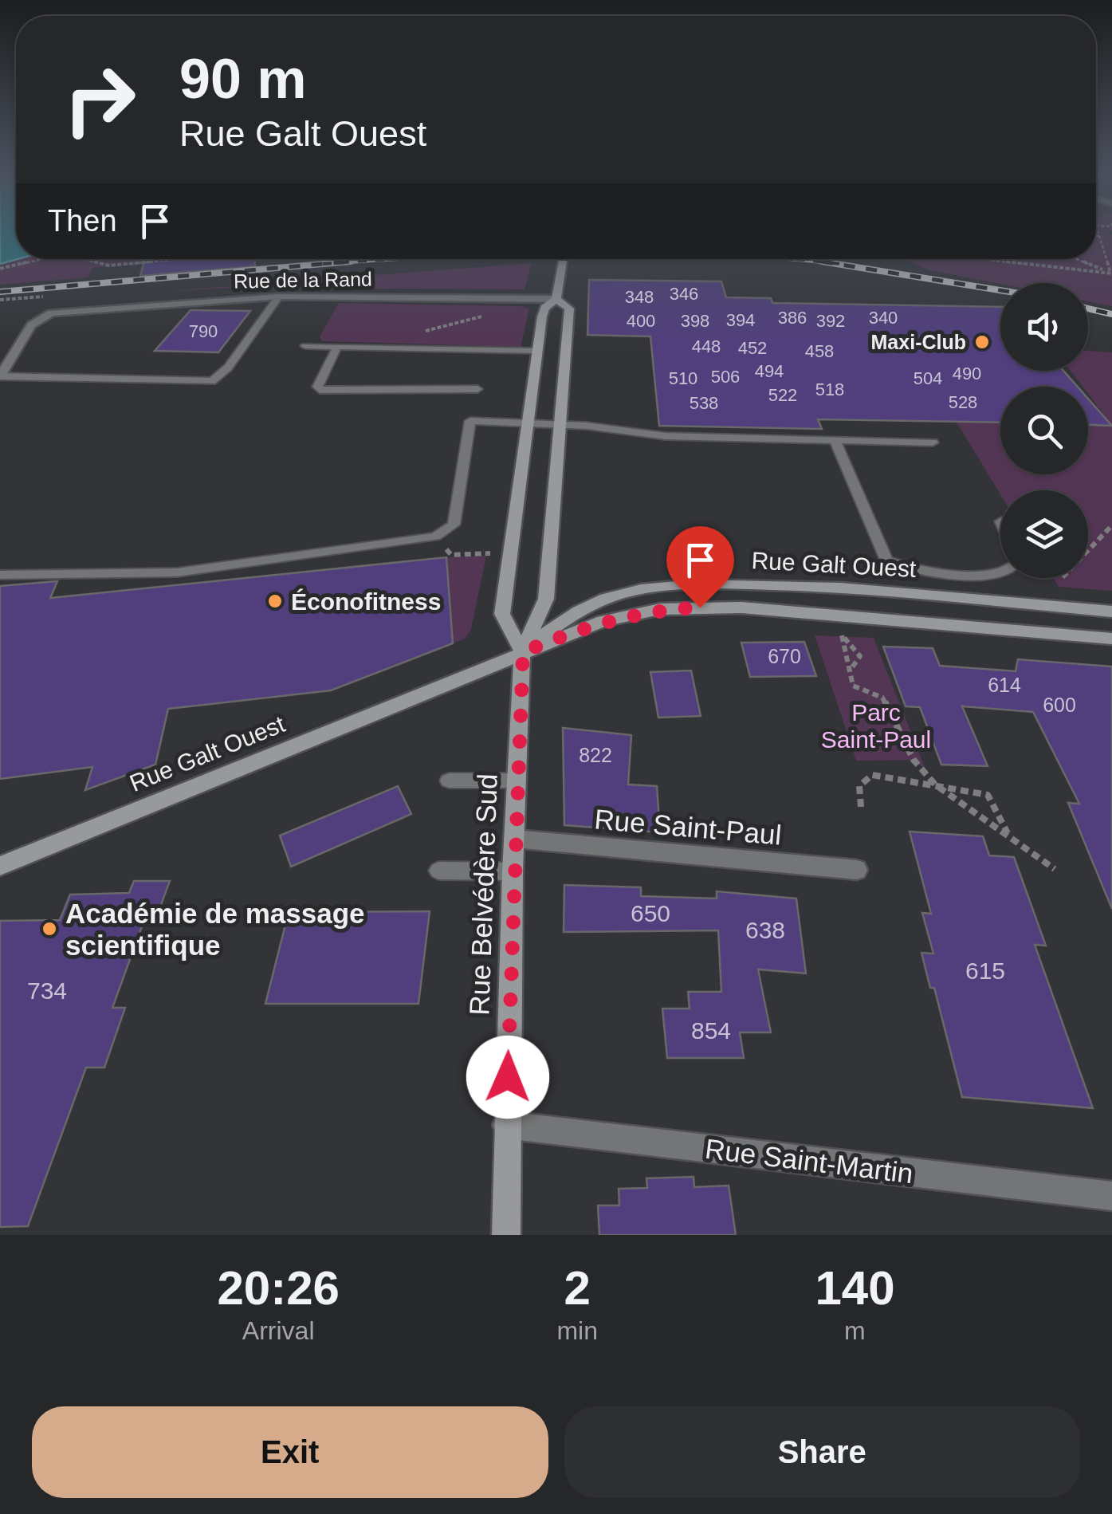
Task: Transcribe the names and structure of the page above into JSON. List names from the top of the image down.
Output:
{
  "streets": {
    "main road": ["Rue Galt Ouest", "Rue Belvédère Sud"],
    "street": ["Rue de la Rand", "Rue Saint-Paul", "Rue Saint-Martin"]
  },
  "crossings": [
    ["Rue de la Rand", "Rue Belvédère Sud"],
    ["Rue Galt Ouest", "Rue Belvédère Sud"],
    ["Rue Saint-Paul", "Rue Belvédère Sud"],
    ["Rue Belvédère Sud", "Rue Saint-Martin"]
  ],
  "parks": ["Parc Saint-Paul"],
  "places": ["Maxi-Club", "Éconofitness", "Académie de massage scientifique"],
  "house_numbers": [
    "346",
    "348",
    "386",
    "340",
    "394",
    "400",
    "398",
    "392",
    "790",
    "448",
    "452",
    "458",
    "494",
    "490",
    "506",
    "510",
    "504",
    "518",
    "522",
    "528",
    "538",
    "670",
    "614",
    "600",
    "822",
    "650",
    "638",
    "615",
    "734",
    "854"
  ],
  "page": {
    "turn": ["90 m", "Rue Galt Ouest"],
    "then": "Then",
    "eta": [
      "20:26",
      "Arrival",
      "2",
      "min",
      "140",
      "m"
    ],
    "buttons": ["Exit", "Share"]
  }
}
